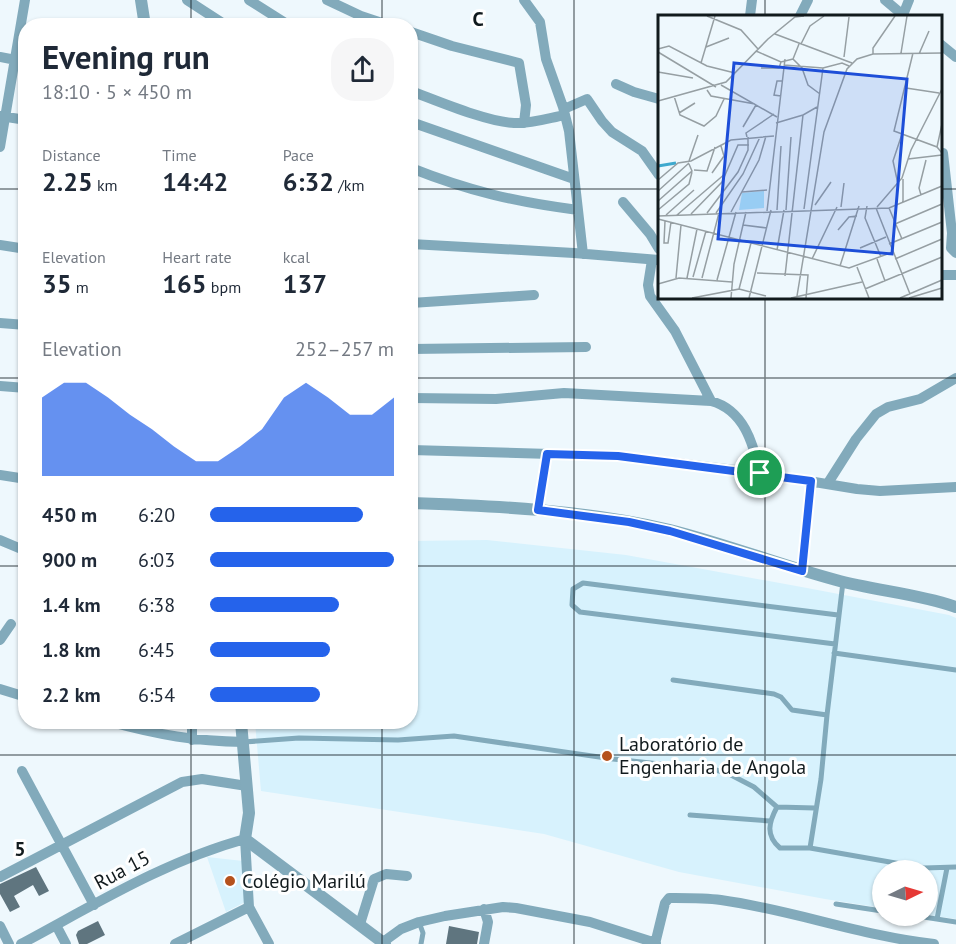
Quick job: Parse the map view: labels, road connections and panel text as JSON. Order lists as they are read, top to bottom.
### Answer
{
  "streets": {
    "street": ["Rua 15"]
  },
  "places": ["Laboratório de Engenharia de Angola", "Colégio Marilú"],
  "north": "right",
  "page": {
    "heading": ["Evening run", "18:10 · 5 × 450 m"],
    "stats": [
      ["Distance", "2.25 km"],
      ["Time", "14:42"],
      ["Pace", "6:32 /km"],
      ["Elevation", "35 m"],
      ["Heart rate", "165 bpm"],
      ["kcal", "137"]
    ],
    "chart": ["Elevation", "252–257 m"],
    "list": [
      {
        "name": "450 m",
        "note": "6:20"
      },
      {
        "name": "900 m",
        "note": "6:03"
      },
      {
        "name": "1.4 km",
        "note": "6:38"
      },
      {
        "name": "1.8 km",
        "note": "6:45"
      },
      {
        "name": "2.2 km",
        "note": "6:54"
      }
    ]
  },
  "grid": {
    "columns": ["C"],
    "rows": ["5"]
  }
}
